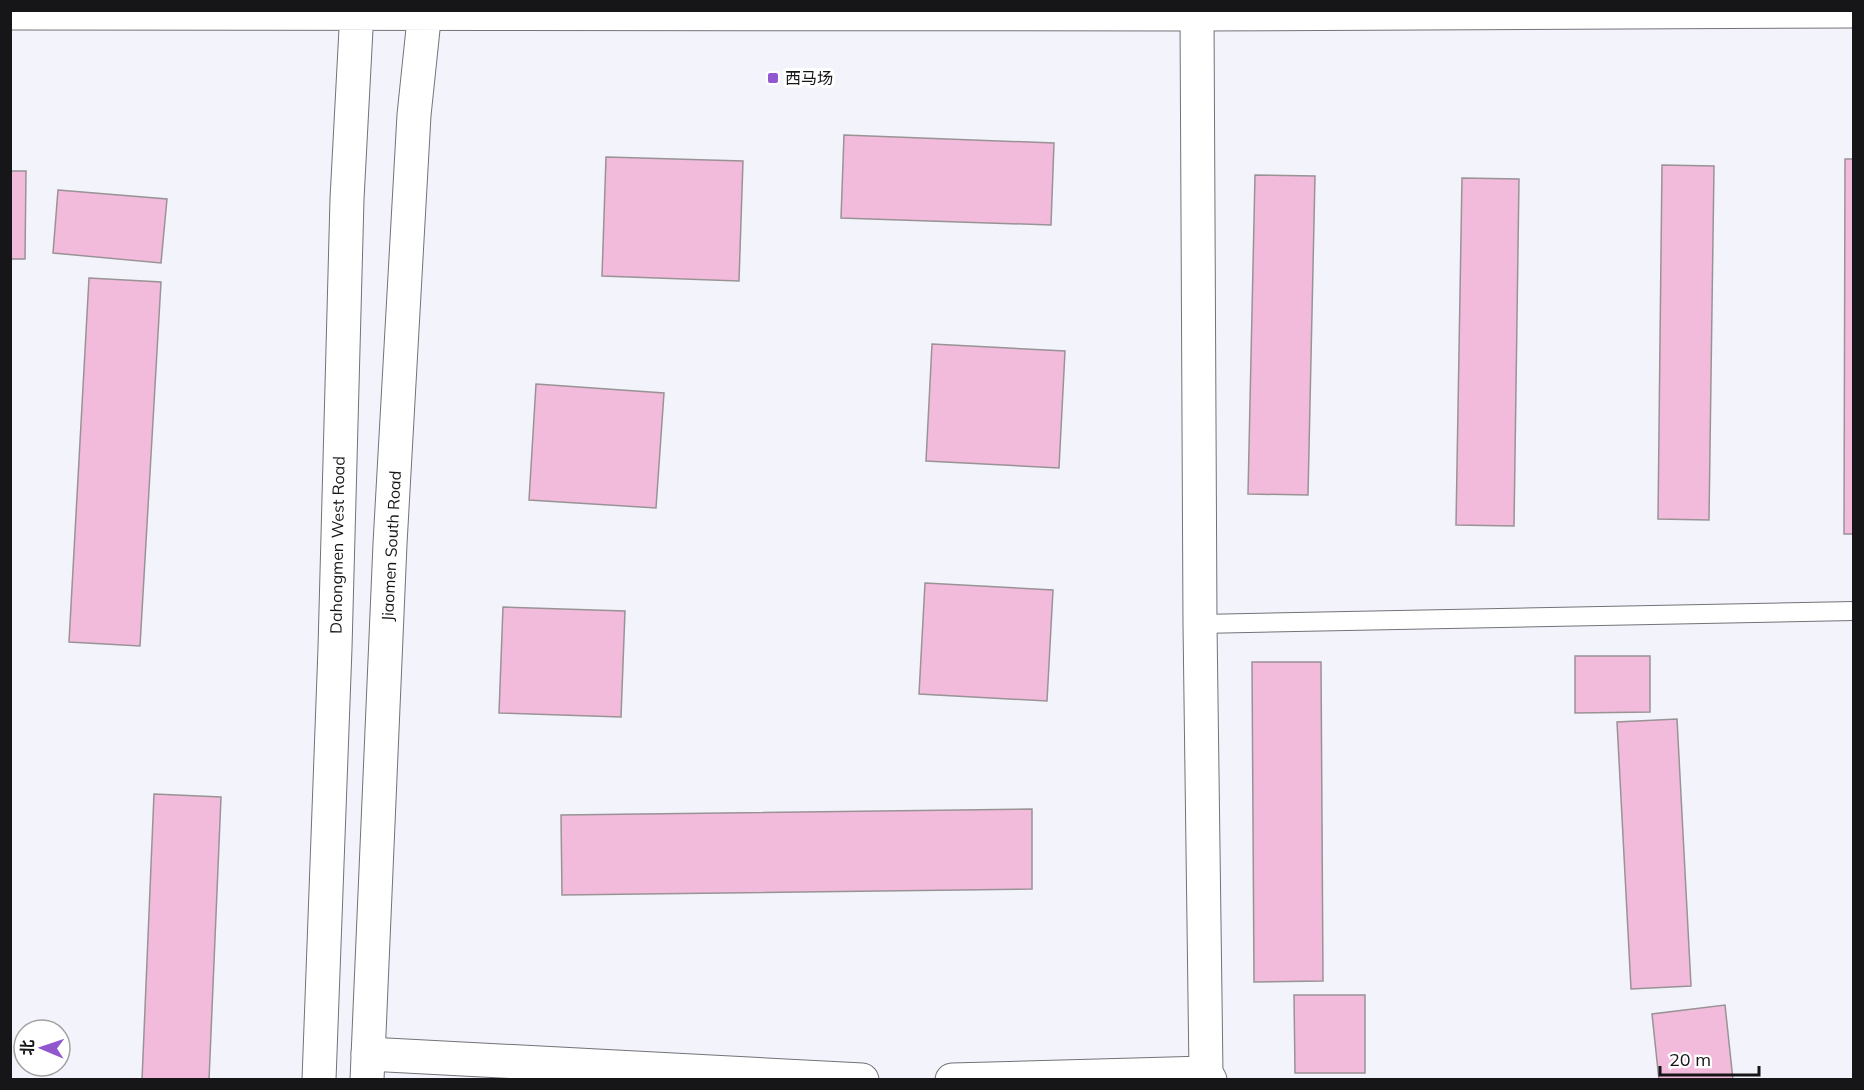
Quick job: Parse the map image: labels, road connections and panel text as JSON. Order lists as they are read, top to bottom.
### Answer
{
  "streets": {
    "street": ["Dahongmen West Road", "Jiaomen South Road"]
  },
  "places": {
    "transit": ["西马场"]
  },
  "scale_bar": "20 m",
  "north": "left"
}
